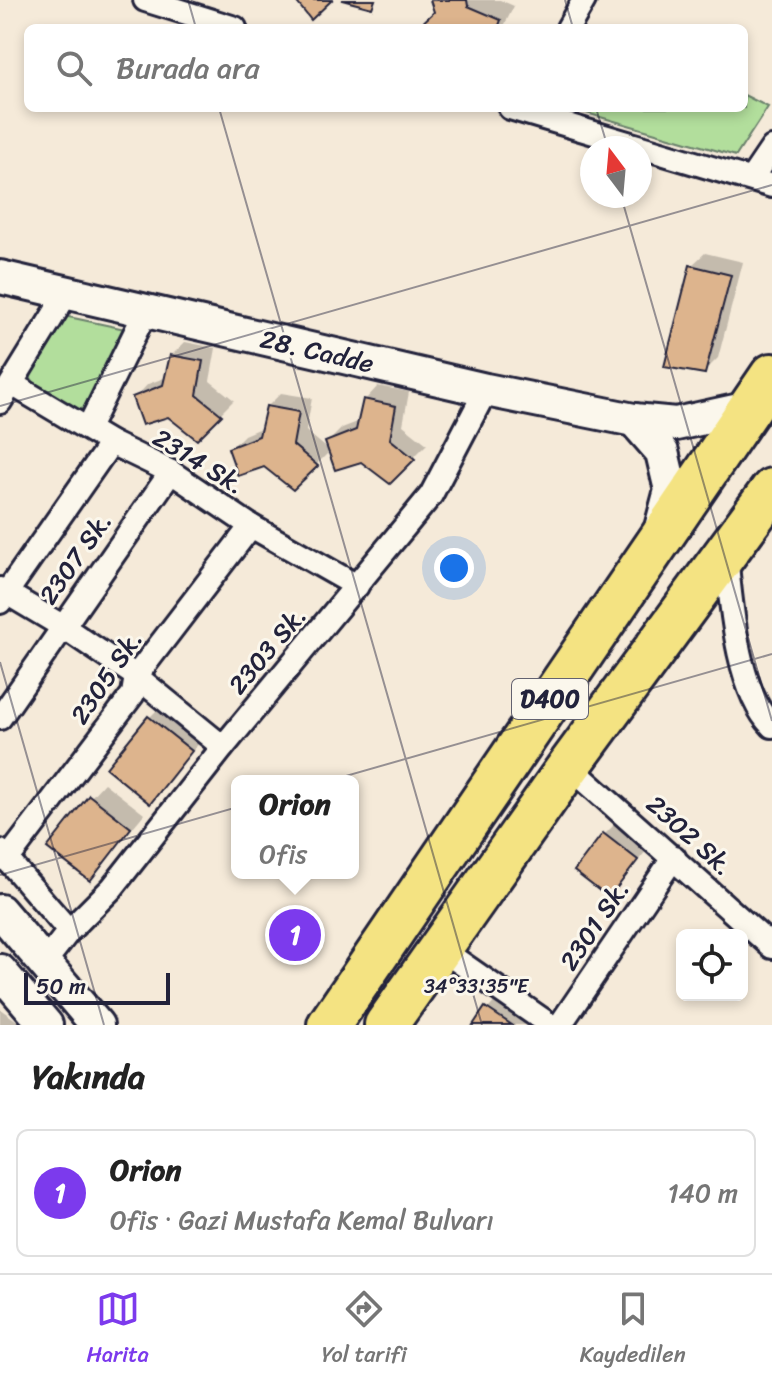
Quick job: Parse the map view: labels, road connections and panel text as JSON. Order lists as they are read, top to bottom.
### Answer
{
  "streets": {
    "highway": ["D400"],
    "street": [
      "28. Cadde",
      "2314 Sk.",
      "2307 Sk.",
      "2303 Sk.",
      "2305 Sk.",
      "2302 Sk.",
      "2301 Sk."
    ]
  },
  "crossings": [
    ["28. Cadde", "2303 Sk."],
    ["28. Cadde", "D400"],
    ["2314 Sk.", "2307 Sk."],
    ["2314 Sk.", "2303 Sk."],
    ["2314 Sk.", "2305 Sk."],
    ["D400", "2302 Sk."],
    ["2302 Sk.", "2301 Sk."]
  ],
  "scale_bar": "50 m",
  "north": "top",
  "page": {
    "search": "Burada ara",
    "popup": ["Orion", "Ofis"],
    "pins": "1",
    "scale": "50 m",
    "heading": "Yakında",
    "list": [
      {
        "mark": "1",
        "name": "Orion",
        "note": "Ofis · Gazi Mustafa Kemal Bulvarı",
        "value": "140 m"
      }
    ],
    "nav": ["Harita", "Yol tarifi", "Kaydedilen"]
  },
  "coordinates": ["34°33'35\"E"]
}
